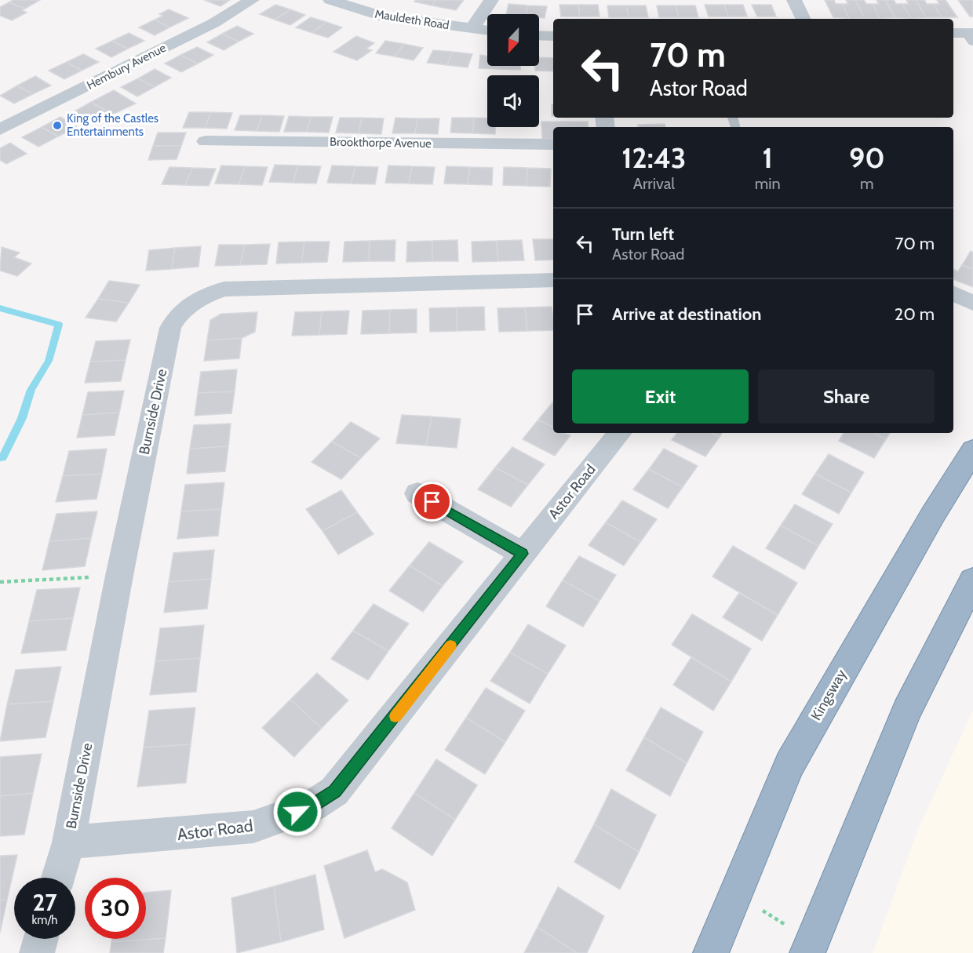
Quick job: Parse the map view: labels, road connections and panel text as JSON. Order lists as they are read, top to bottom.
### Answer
{
  "streets": {
    "highway": ["Kingsway"],
    "street": [
      "Mauldeth Road",
      "Hembury Avenue",
      "Brookthorpe Avenue",
      "Burnside Drive",
      "Astor Road"
    ]
  },
  "crossings": [
    ["Burnside Drive", "Astor Road"]
  ],
  "places": ["King of the Castles Entertainments"],
  "north": "bottom",
  "page": {
    "turn": ["70 m", "Astor Road"],
    "eta": [
      "12:43",
      "Arrival",
      "1",
      "min",
      "90",
      "m"
    ],
    "list": [
      {
        "name": "Turn left",
        "note": "Astor Road",
        "value": "70 m"
      },
      {
        "name": "Arrive at destination",
        "value": "20 m"
      }
    ],
    "buttons": ["Exit", "Share"],
    "speed": "27 km/h",
    "limit": "30"
  }
}
